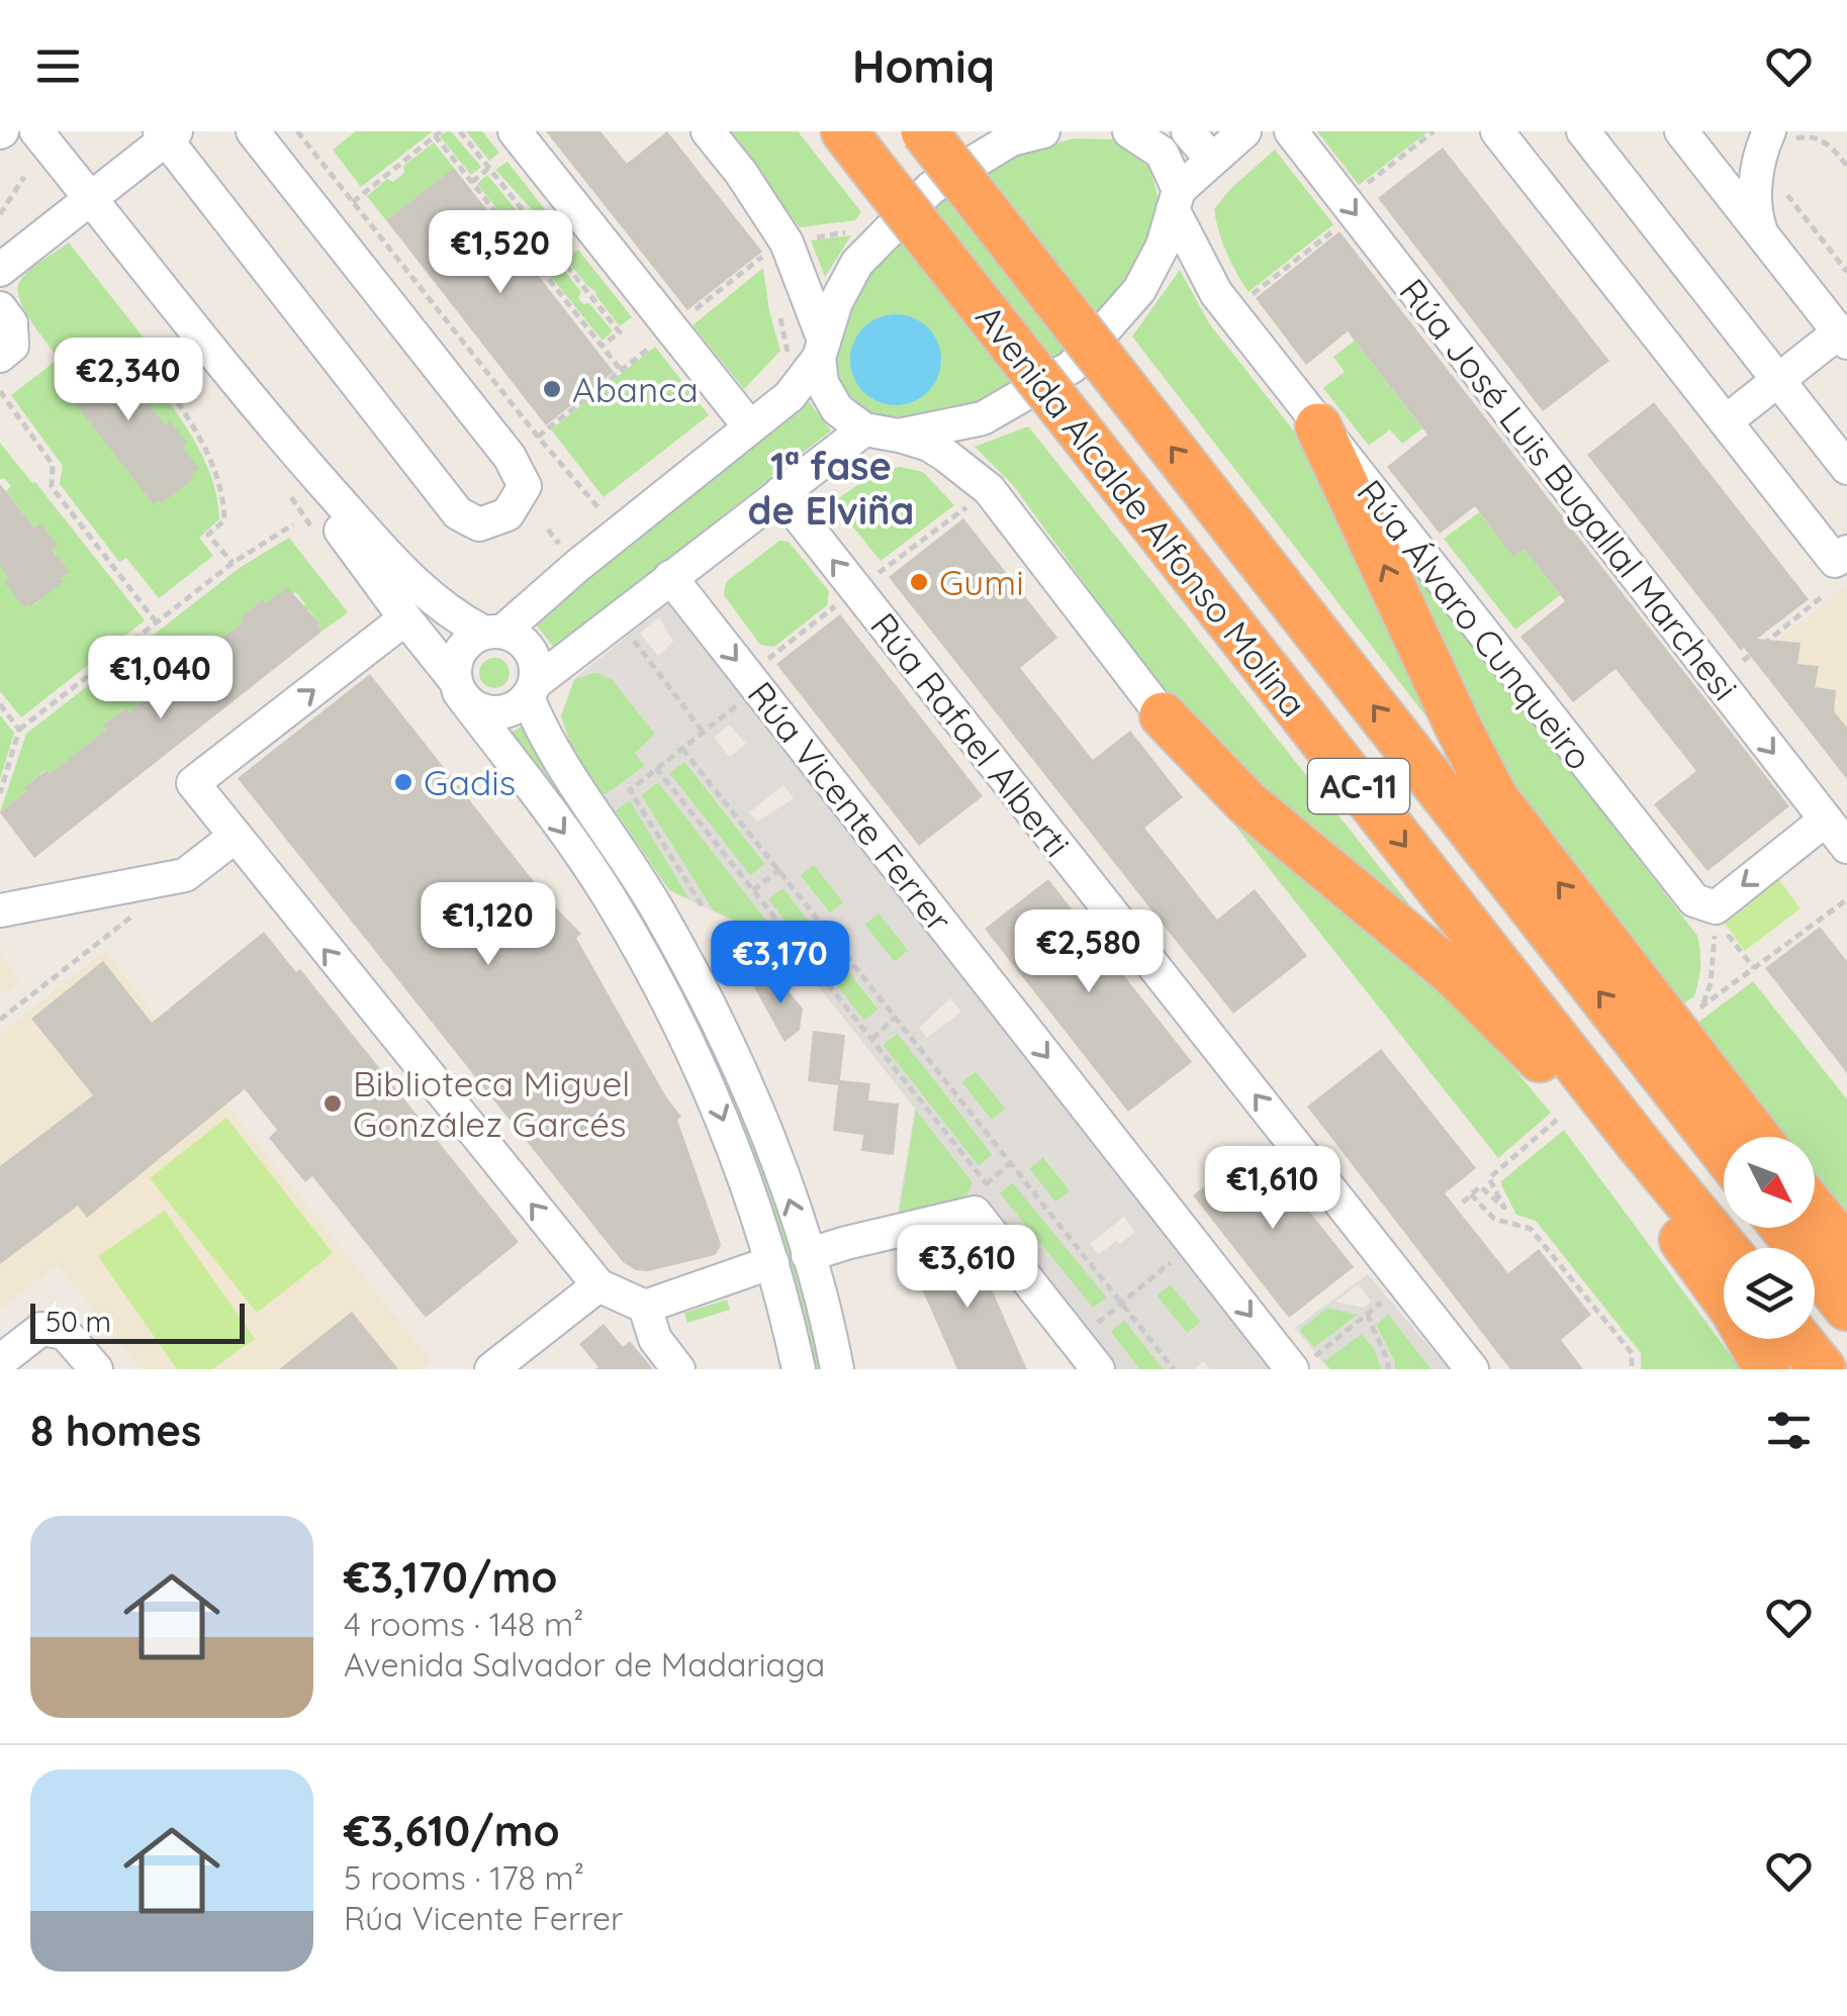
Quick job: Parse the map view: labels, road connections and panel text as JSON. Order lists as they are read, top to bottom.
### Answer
{
  "streets": {
    "highway": ["Avenida Alcalde Alfonso Molina", "AC-11"],
    "street": [
      "Rúa José Luis Bugallal Marchesi",
      "Rúa Álvaro Cunqueiro",
      "Rúa Rafael Alberti",
      "Rúa Vicente Ferrer"
    ]
  },
  "crossings": [
    ["Rúa José Luis Bugallal Marchesi", "Rúa Álvaro Cunqueiro"]
  ],
  "one_way": ["Rúa Álvaro Cunqueiro"],
  "districts": ["1ª fase de Elviña"],
  "places": [
    "Abanca",
    "Gumi",
    "Gadis",
    "Biblioteca Miguel González Garcés"
  ],
  "scale_bar": "50 m",
  "north": "bottom right",
  "page": {
    "header": "Homiq",
    "price": [
      "€1,520",
      "€2,340",
      "€1,040",
      "€1,120",
      "€2,580",
      "€3,170",
      "€1,610",
      "€3,610"
    ],
    "scale": "50 m",
    "heading": "8 homes",
    "list": [
      {
        "name": "€3,170/mo",
        "note": "4 rooms · 148 m² · Avenida Salvador de Madariaga"
      },
      {
        "name": "€3,610/mo",
        "note": "5 rooms · 178 m² · Rúa Vicente Ferrer"
      }
    ]
  }
}
